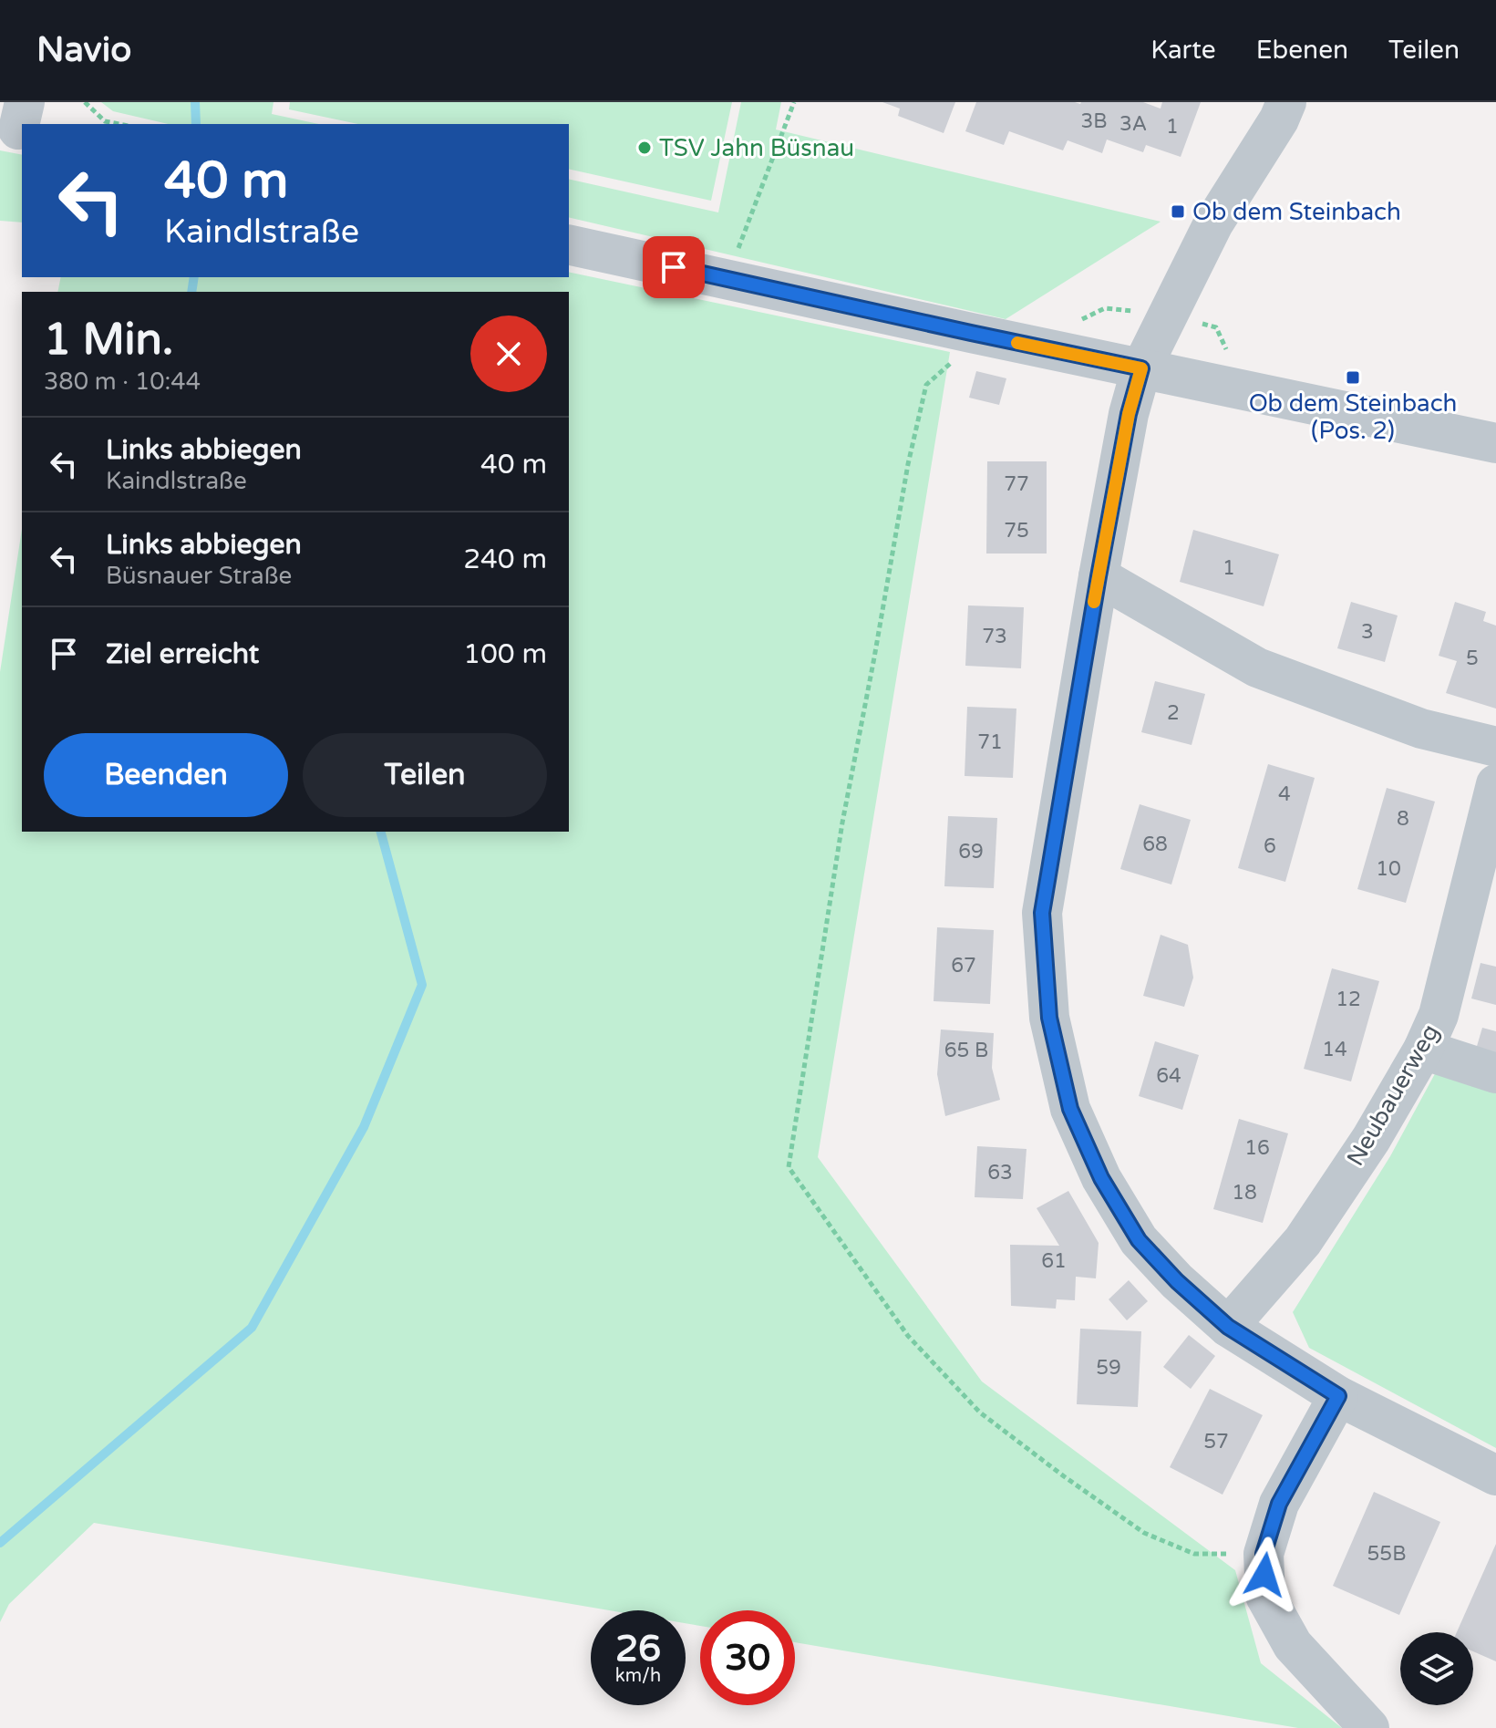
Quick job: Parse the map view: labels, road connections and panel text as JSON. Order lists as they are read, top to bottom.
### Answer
{
  "streets": {
    "street": ["Neubauerweg"]
  },
  "places": {
    "other": ["TSV Jahn Büsnau"],
    "transit": ["Ob dem Steinbach", "Ob dem Steinbach (Pos. 2)"]
  },
  "house_numbers": [
    "3B",
    "3A",
    "1",
    "77",
    "75",
    "1",
    "3",
    "73",
    "5",
    "2",
    "71",
    "4",
    "8",
    "68",
    "6",
    "69",
    "10",
    "67",
    "12",
    "14",
    "65 B",
    "64",
    "16",
    "63",
    "18",
    "61",
    "59",
    "57",
    "55B"
  ],
  "page": {
    "header": "Navio",
    "nav": ["Karte", "Ebenen", "Teilen"],
    "turn": ["40 m", "Kaindlstraße"],
    "heading": ["1 Min.", "380 m · 10:44"],
    "list": [
      {
        "name": "Links abbiegen",
        "note": "Kaindlstraße",
        "value": "40 m"
      },
      {
        "name": "Links abbiegen",
        "note": "Büsnauer Straße",
        "value": "240 m"
      },
      {
        "name": "Ziel erreicht",
        "value": "100 m"
      }
    ],
    "buttons": ["Beenden", "Teilen"],
    "speed": "26 km/h",
    "limit": "30"
  }
}
